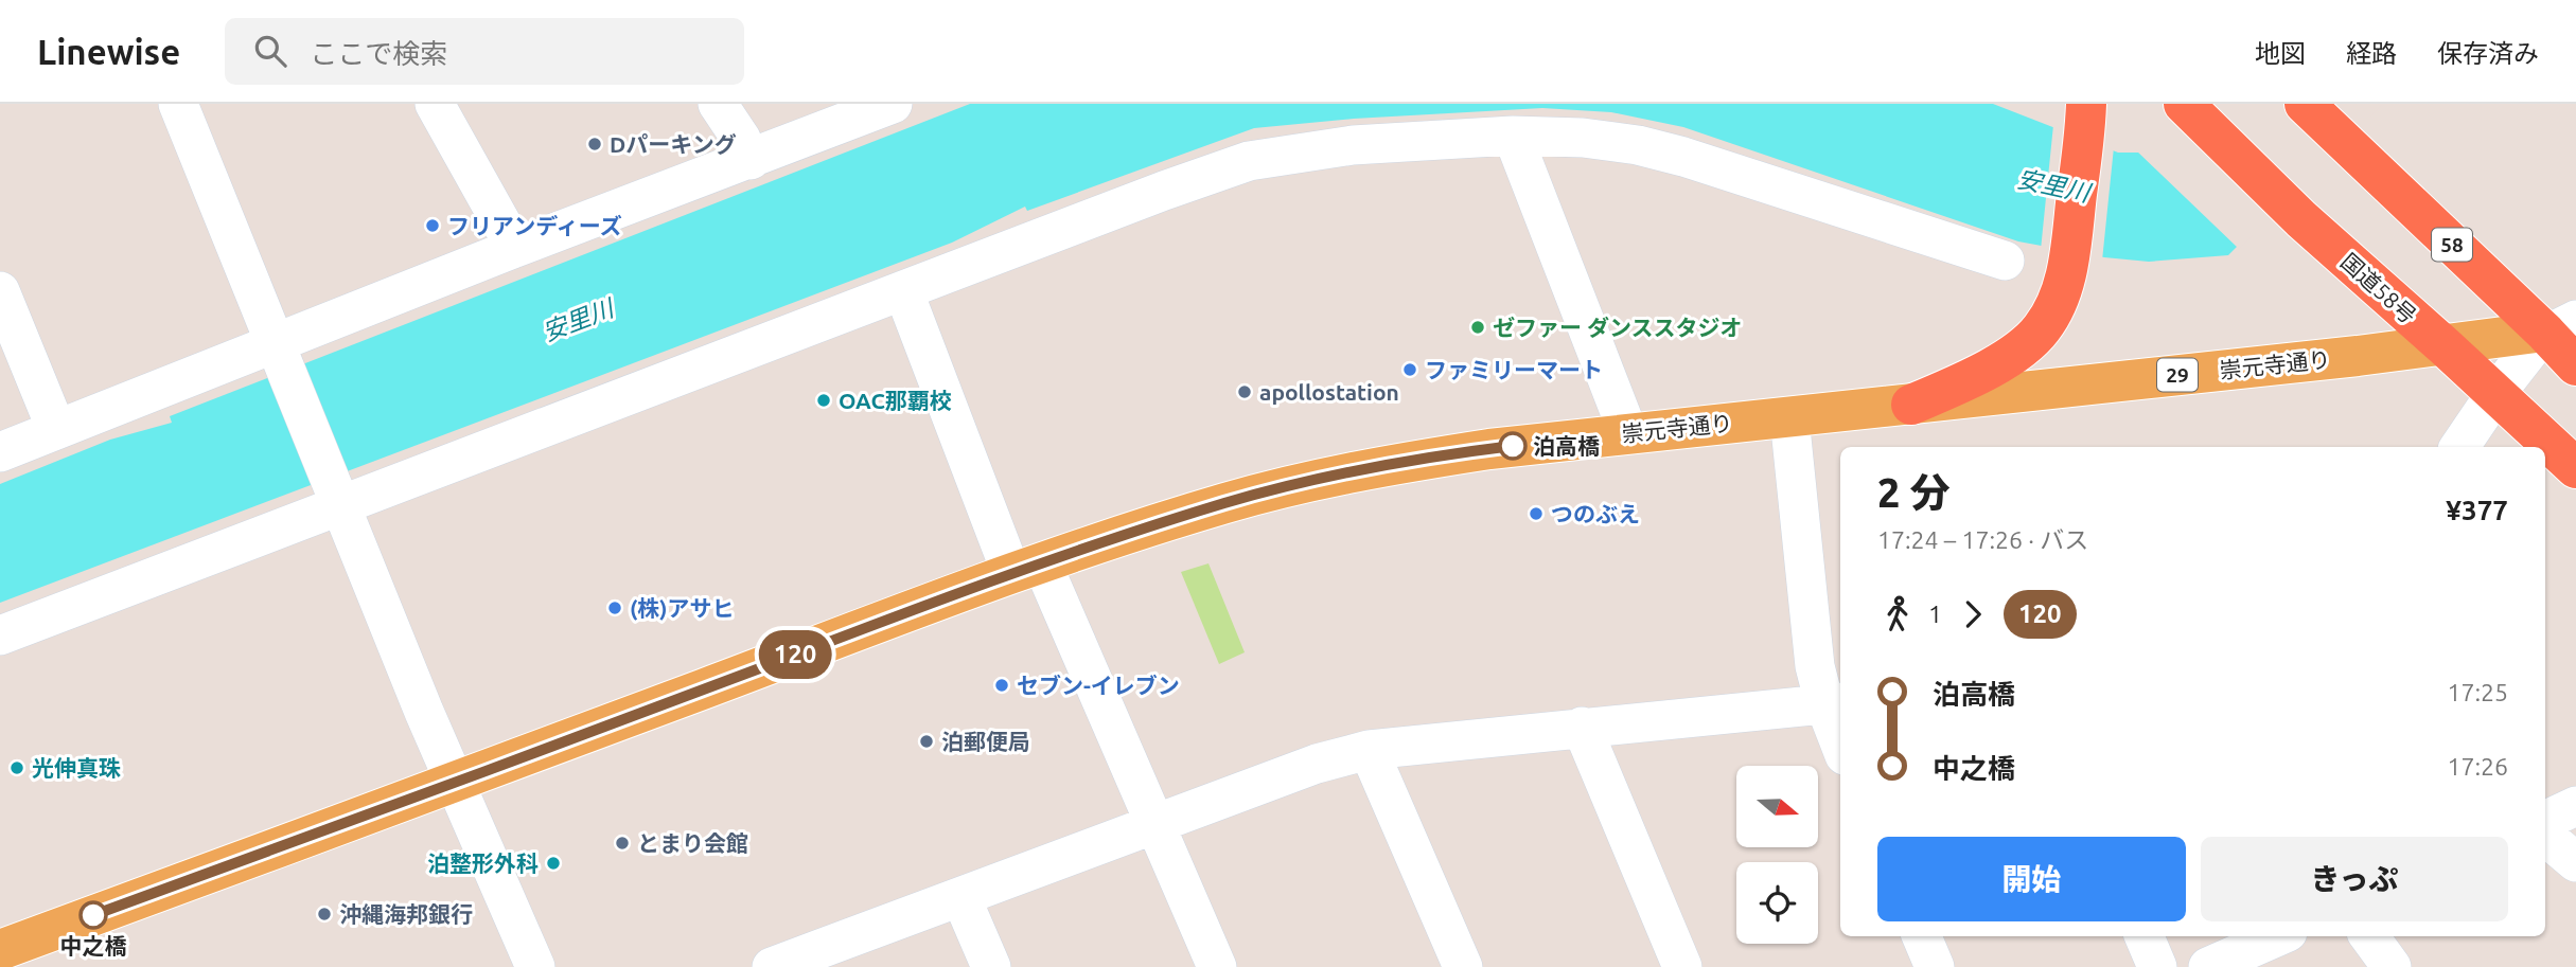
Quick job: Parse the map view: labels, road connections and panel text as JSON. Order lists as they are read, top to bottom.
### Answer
{
  "streets": {
    "highway": ["58", "国道58号"],
    "main road": ["崇元寺通り", "29"]
  },
  "crossings": [
    ["58", "崇元寺通り"],
    ["国道58号", "崇元寺通り"]
  ],
  "water": ["安里川"],
  "places": [
    "Dパーキング",
    "フリアンディーズ",
    "ゼファー ダンススタジオ",
    "ファミリーマート",
    "apollostation",
    "OAC那覇校",
    "泊高橋",
    "つのぶえ",
    "(株)アサヒ",
    "セブン-イレブン",
    "泊郵便局",
    "光伸真珠",
    "とまり会館",
    "泊整形外科",
    "沖縄海邦銀行",
    "中之橋"
  ],
  "lines": ["bus line 120"],
  "north": "right",
  "page": {
    "header": "Linewise",
    "search": "ここで検索",
    "nav": ["地図", "経路", "保存済み"],
    "on_map": "120",
    "heading": ["2 分", "17:24 – 17:26 · バス", "¥377"],
    "legs": ["1", "120"],
    "list": [
      {
        "name": "泊高橋",
        "value": "17:25"
      },
      {
        "name": "中之橋",
        "value": "17:26"
      }
    ],
    "buttons": ["開始", "きっぷ"]
  }
}
